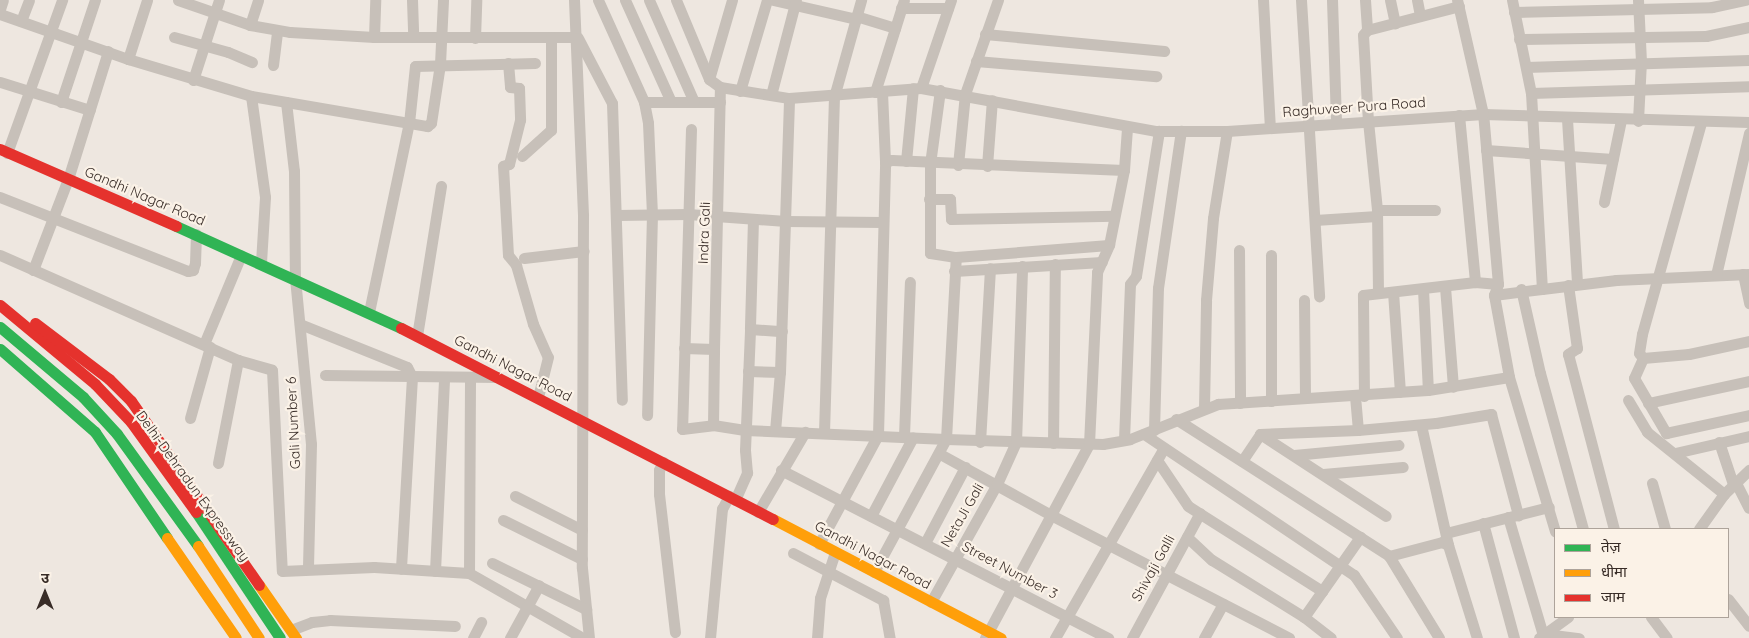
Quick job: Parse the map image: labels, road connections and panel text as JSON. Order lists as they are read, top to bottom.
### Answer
{
  "streets": {
    "main road": ["Gandhi Nagar Road", "Delhi-Dehradun Expressway"],
    "street": [
      "Raghuveer Pura Road",
      "Indra Gali",
      "Gali Number 6",
      "NetaJi Gali",
      "Shivaji Galli",
      "Street Number 3"
    ]
  },
  "crossings": [
    ["Gandhi Nagar Road", "Gali Number 6"],
    ["Gandhi Nagar Road", "NetaJi Gali"],
    ["NetaJi Gali", "Street Number 3"]
  ],
  "legend": ["तेज़", "धीमा", "जाम"],
  "north": "top"
}
